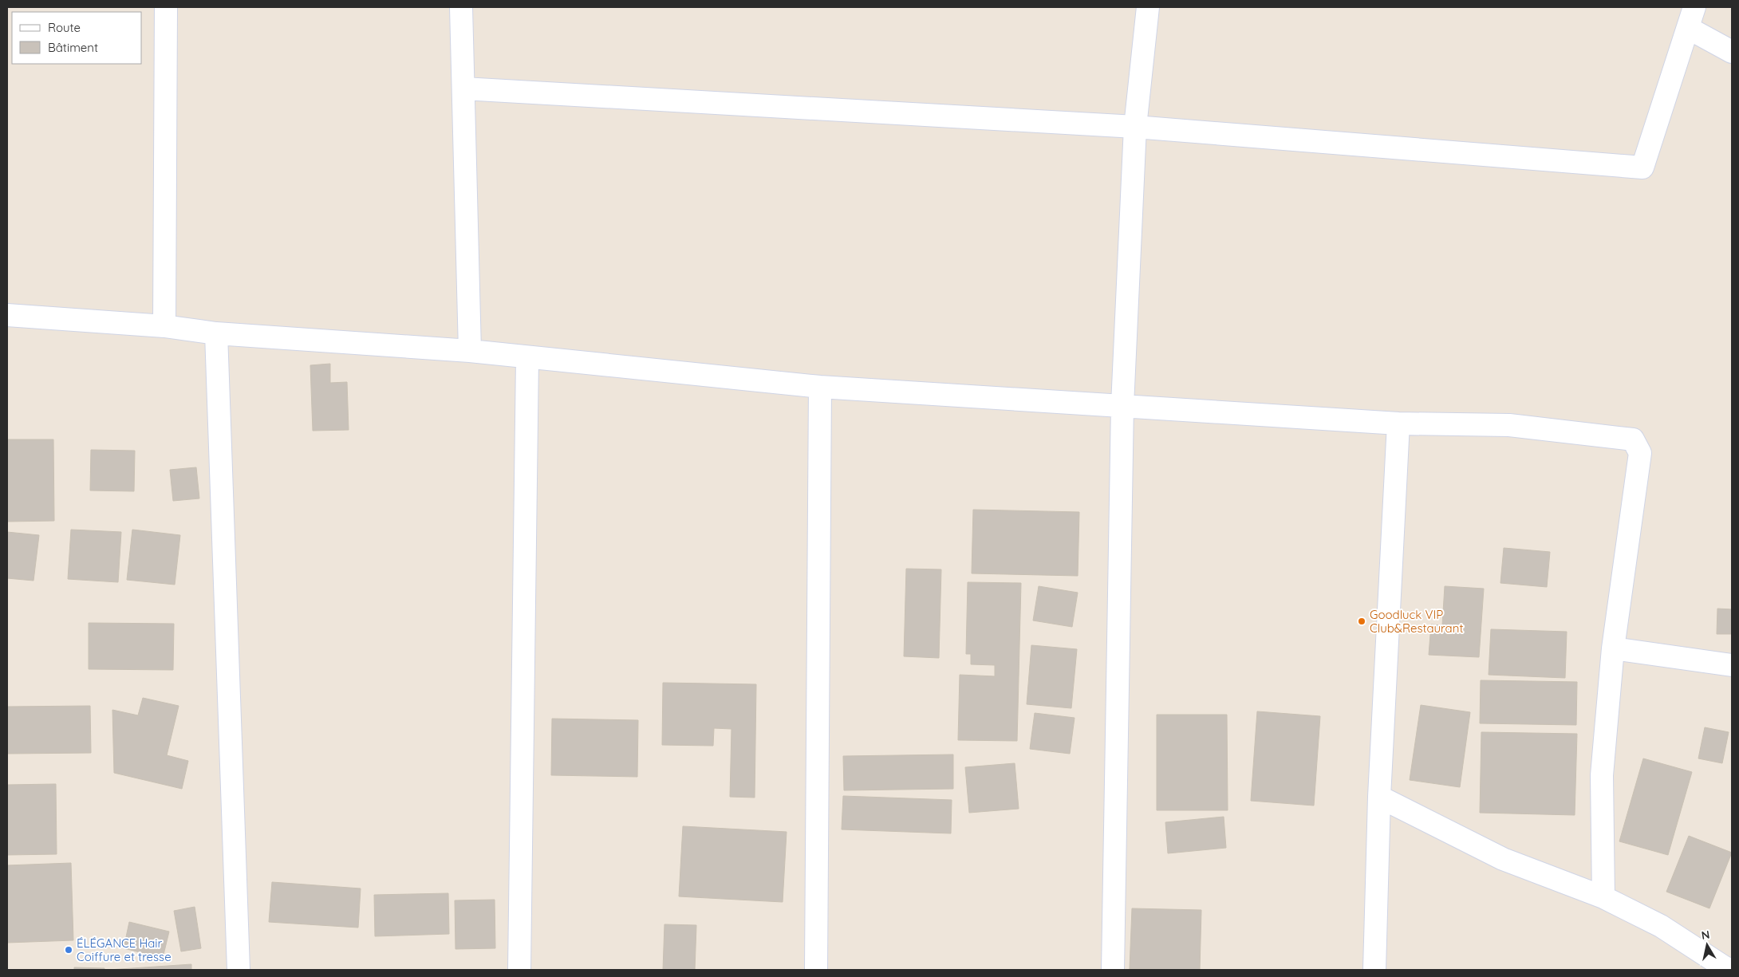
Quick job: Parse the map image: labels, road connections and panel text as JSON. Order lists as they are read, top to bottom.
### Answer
{
  "places": ["Goodluck VIP Club&Restaurant", "ÉLÉGANCE Hair Coiffure et tresse"],
  "legend": ["Route", "Bâtiment"],
  "north": "top"
}
